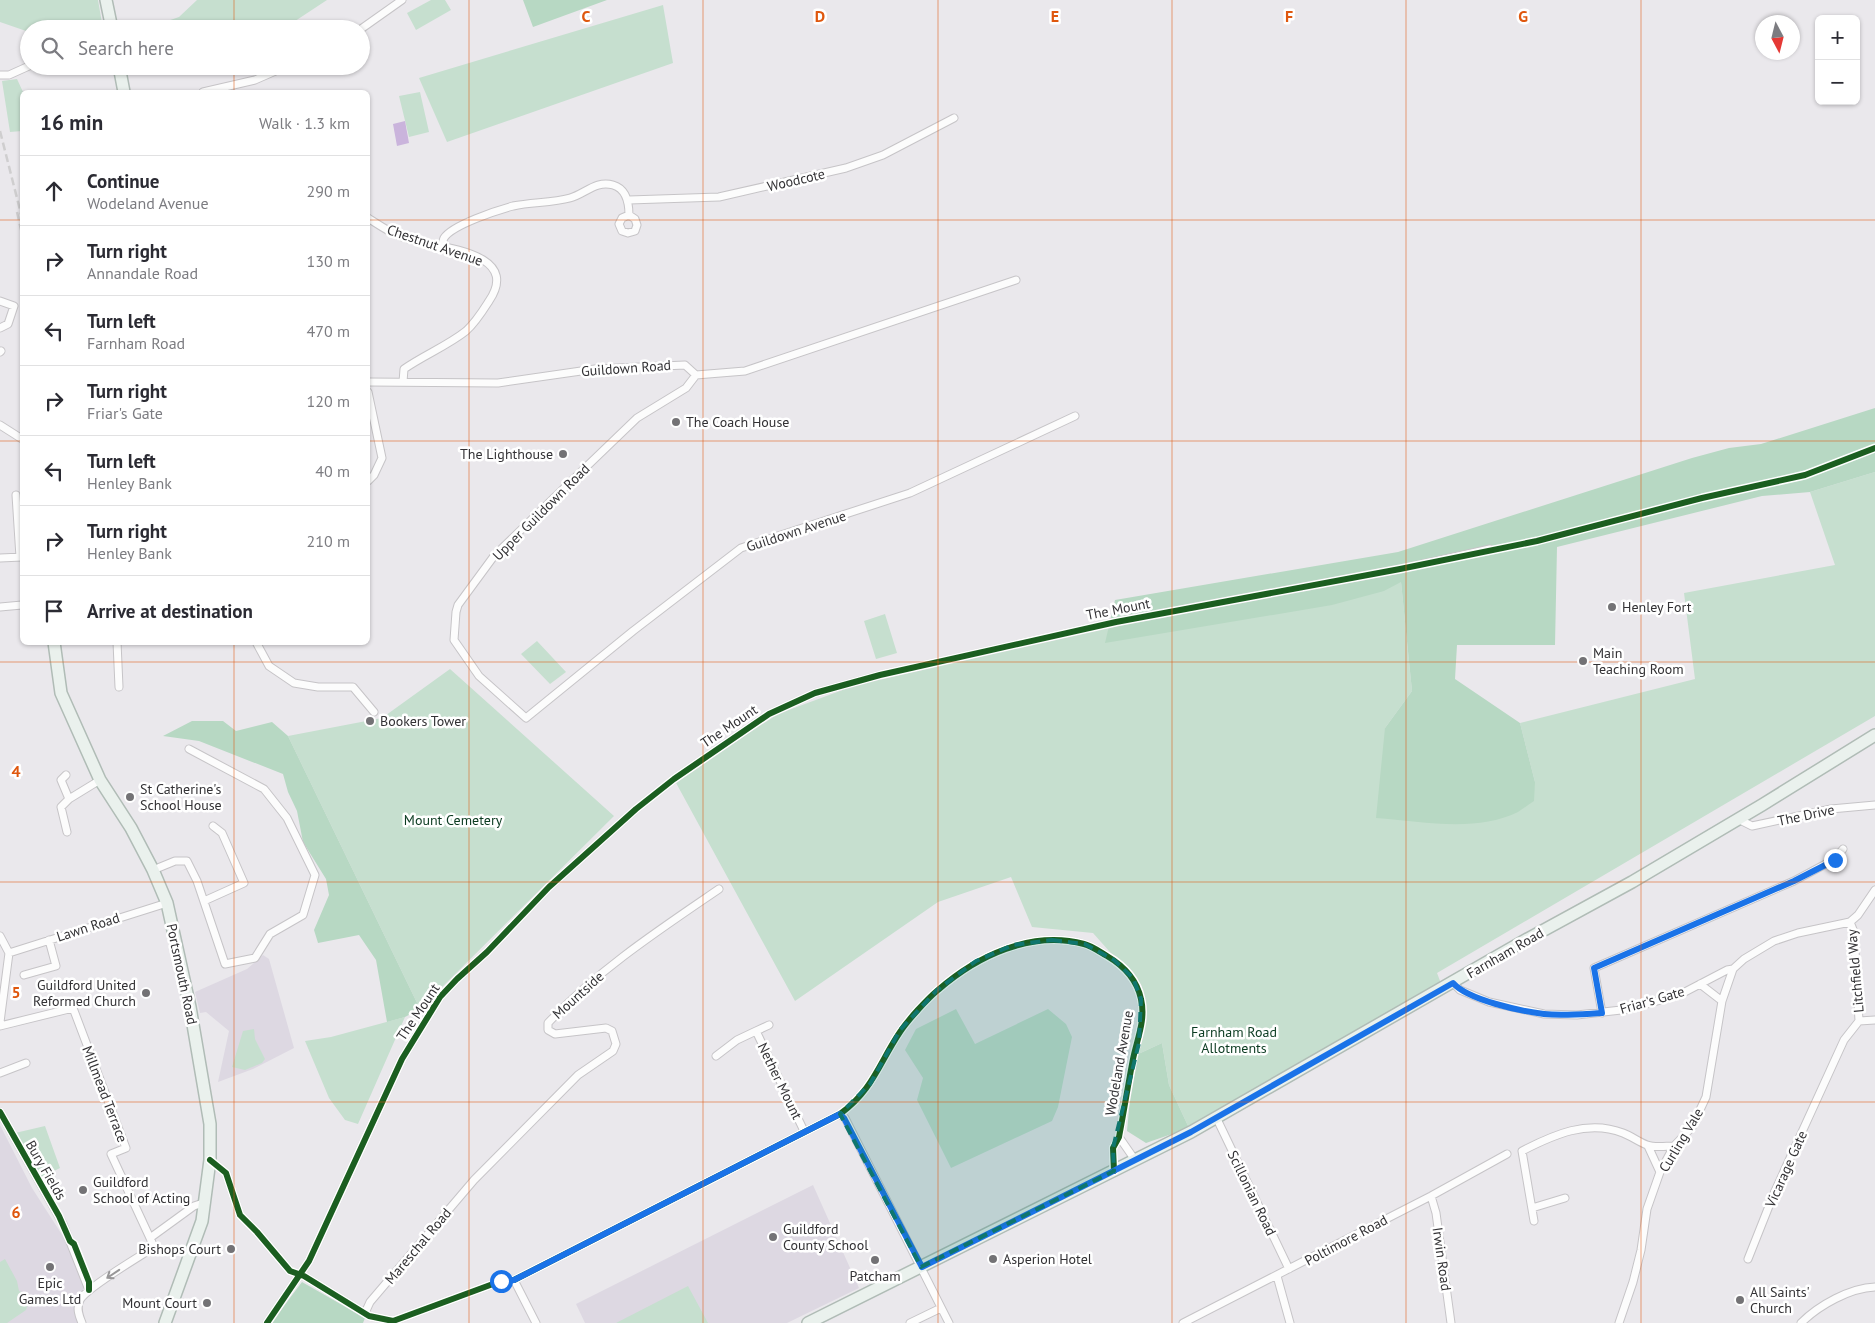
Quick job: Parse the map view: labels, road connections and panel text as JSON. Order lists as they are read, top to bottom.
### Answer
{
  "streets": {
    "main road": ["Farnham Road", "Portsmouth Road"],
    "street": [
      "Woodcote",
      "Chestnut Avenue",
      "Guildown Road",
      "Upper Guildown Road",
      "Guildown Avenue",
      "The Mount",
      "The Drive",
      "Lawn Road",
      "Litchfield Way",
      "Mountside",
      "Friar's Gate",
      "Wodeland Avenue",
      "Nether Mount",
      "Millmead Terrace",
      "Curling Vale",
      "Vicarage Gate",
      "Bury Fields",
      "Scillonian Road",
      "Poltimore Road",
      "Mareschal Road",
      "Irwin Road"
    ]
  },
  "crossings": [
    ["Chestnut Avenue", "Guildown Road"],
    ["Guildown Road", "Upper Guildown Road"],
    ["Upper Guildown Road", "Guildown Avenue"],
    ["The Mount", "Wodeland Avenue"],
    ["The Drive", "Farnham Road"],
    ["Lawn Road", "Portsmouth Road"],
    ["Farnham Road", "Friar's Gate"],
    ["Farnham Road", "Wodeland Avenue"],
    ["Farnham Road", "Scillonian Road"],
    ["Litchfield Way", "Friar's Gate"],
    ["Litchfield Way", "Curling Vale"],
    ["Litchfield Way", "Vicarage Gate"],
    ["Portsmouth Road", "Wodeland Avenue"],
    ["Mountside", "Mareschal Road"],
    ["Friar's Gate", "Curling Vale"],
    ["Wodeland Avenue", "Nether Mount"],
    ["Wodeland Avenue", "Mareschal Road"],
    ["Scillonian Road", "Poltimore Road"],
    ["Poltimore Road", "Irwin Road"]
  ],
  "parks": ["Mount Cemetery", "Farnham Road Allotments"],
  "places": [
    "The Coach House",
    "The Lighthouse",
    "Henley Fort",
    "Main Teaching Room",
    "Bookers Tower",
    "St Catherine's School House",
    "Guildford United Reformed Church",
    "Guildford School of Acting",
    "Guildford County School",
    "Bishops Court",
    "Asperion Hotel",
    "Patcham",
    "Epic Games Ltd",
    "All Saints' Church",
    "Mount Court"
  ],
  "north": "bottom",
  "page": {
    "map_buttons": ["+", "−"],
    "search": "Search here",
    "heading": ["16 min", "Walk · 1.3 km"],
    "list": [
      ["Continue", "Wodeland Avenue", "290 m"],
      ["Turn right", "Annandale Road", "130 m"],
      ["Turn left", "Farnham Road", "470 m"],
      ["Turn right", "Friar's Gate", "120 m"],
      ["Turn left", "Henley Bank", "40 m"],
      ["Turn right", "Henley Bank", "210 m"],
      "Arrive at destination"
    ]
  },
  "grid": {
    "columns": [
      "C",
      "D",
      "E",
      "F",
      "G"
    ],
    "rows": ["4", "5", "6"]
  }
}
